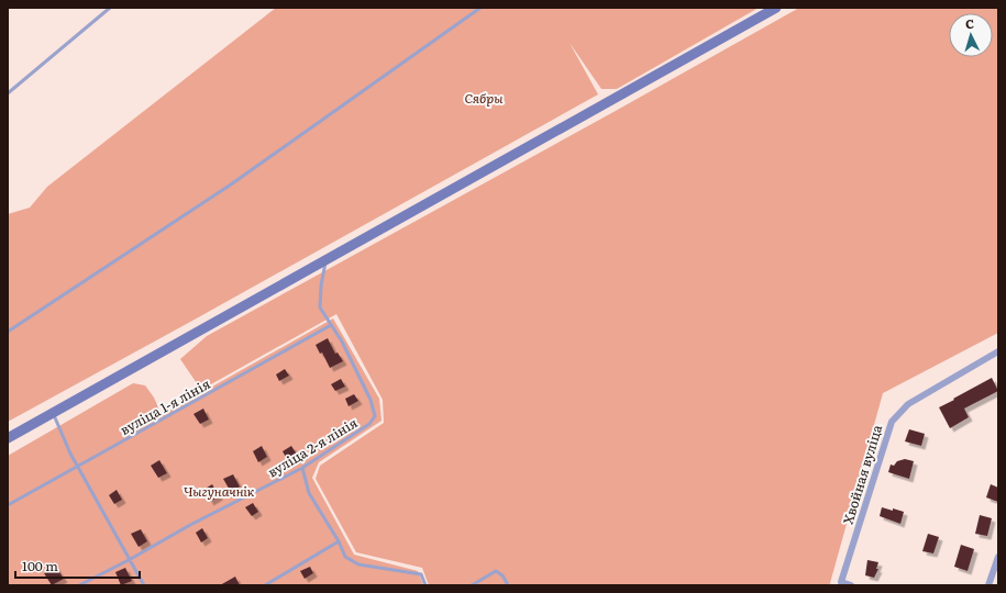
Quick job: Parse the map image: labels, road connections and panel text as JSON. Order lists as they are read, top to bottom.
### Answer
{
  "streets": {
    "street": ["Хвойная вуліца"],
    "lane": ["вуліца 1-я лінія", "вуліца 2-я лінія"]
  },
  "crossings": [
    ["вуліца 1-я лінія", "вуліца 2-я лінія"]
  ],
  "parks": ["Сябры", "Чыгуначнік"],
  "scale_bar": "100 m",
  "north": "top"
}
